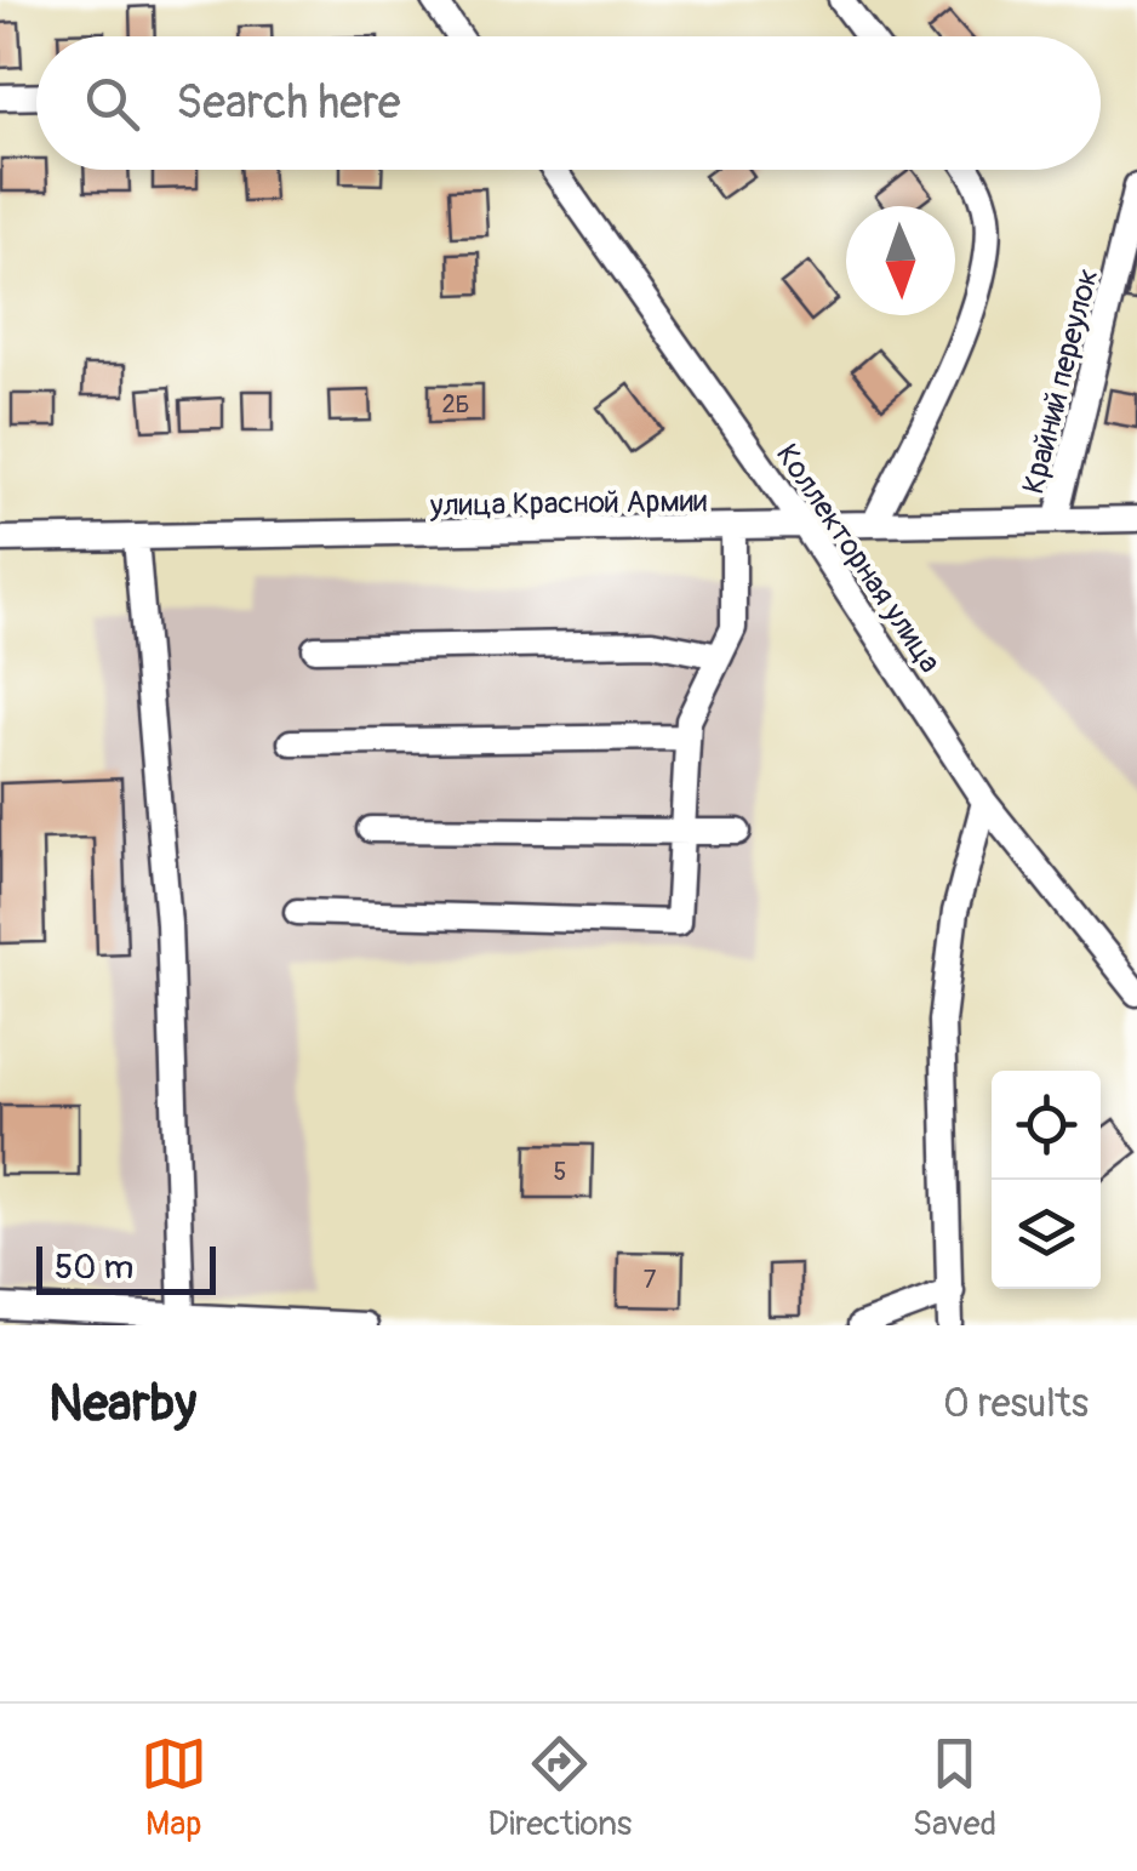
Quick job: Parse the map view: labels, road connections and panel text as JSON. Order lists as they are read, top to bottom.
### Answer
{
  "streets": {
    "street": ["Крайний переулок", "улица Красной Армии", "Коллекторная улица"]
  },
  "crossings": [
    ["Крайний переулок", "улица Красной Армии"],
    ["улица Красной Армии", "Коллекторная улица"]
  ],
  "house_numbers": ["2Б", "5", "7"],
  "scale_bar": "50 m",
  "north": "bottom",
  "page": {
    "search": "Search here",
    "scale": "50 m",
    "heading": ["Nearby", "0 results"],
    "nav": ["Map", "Directions", "Saved"]
  }
}
